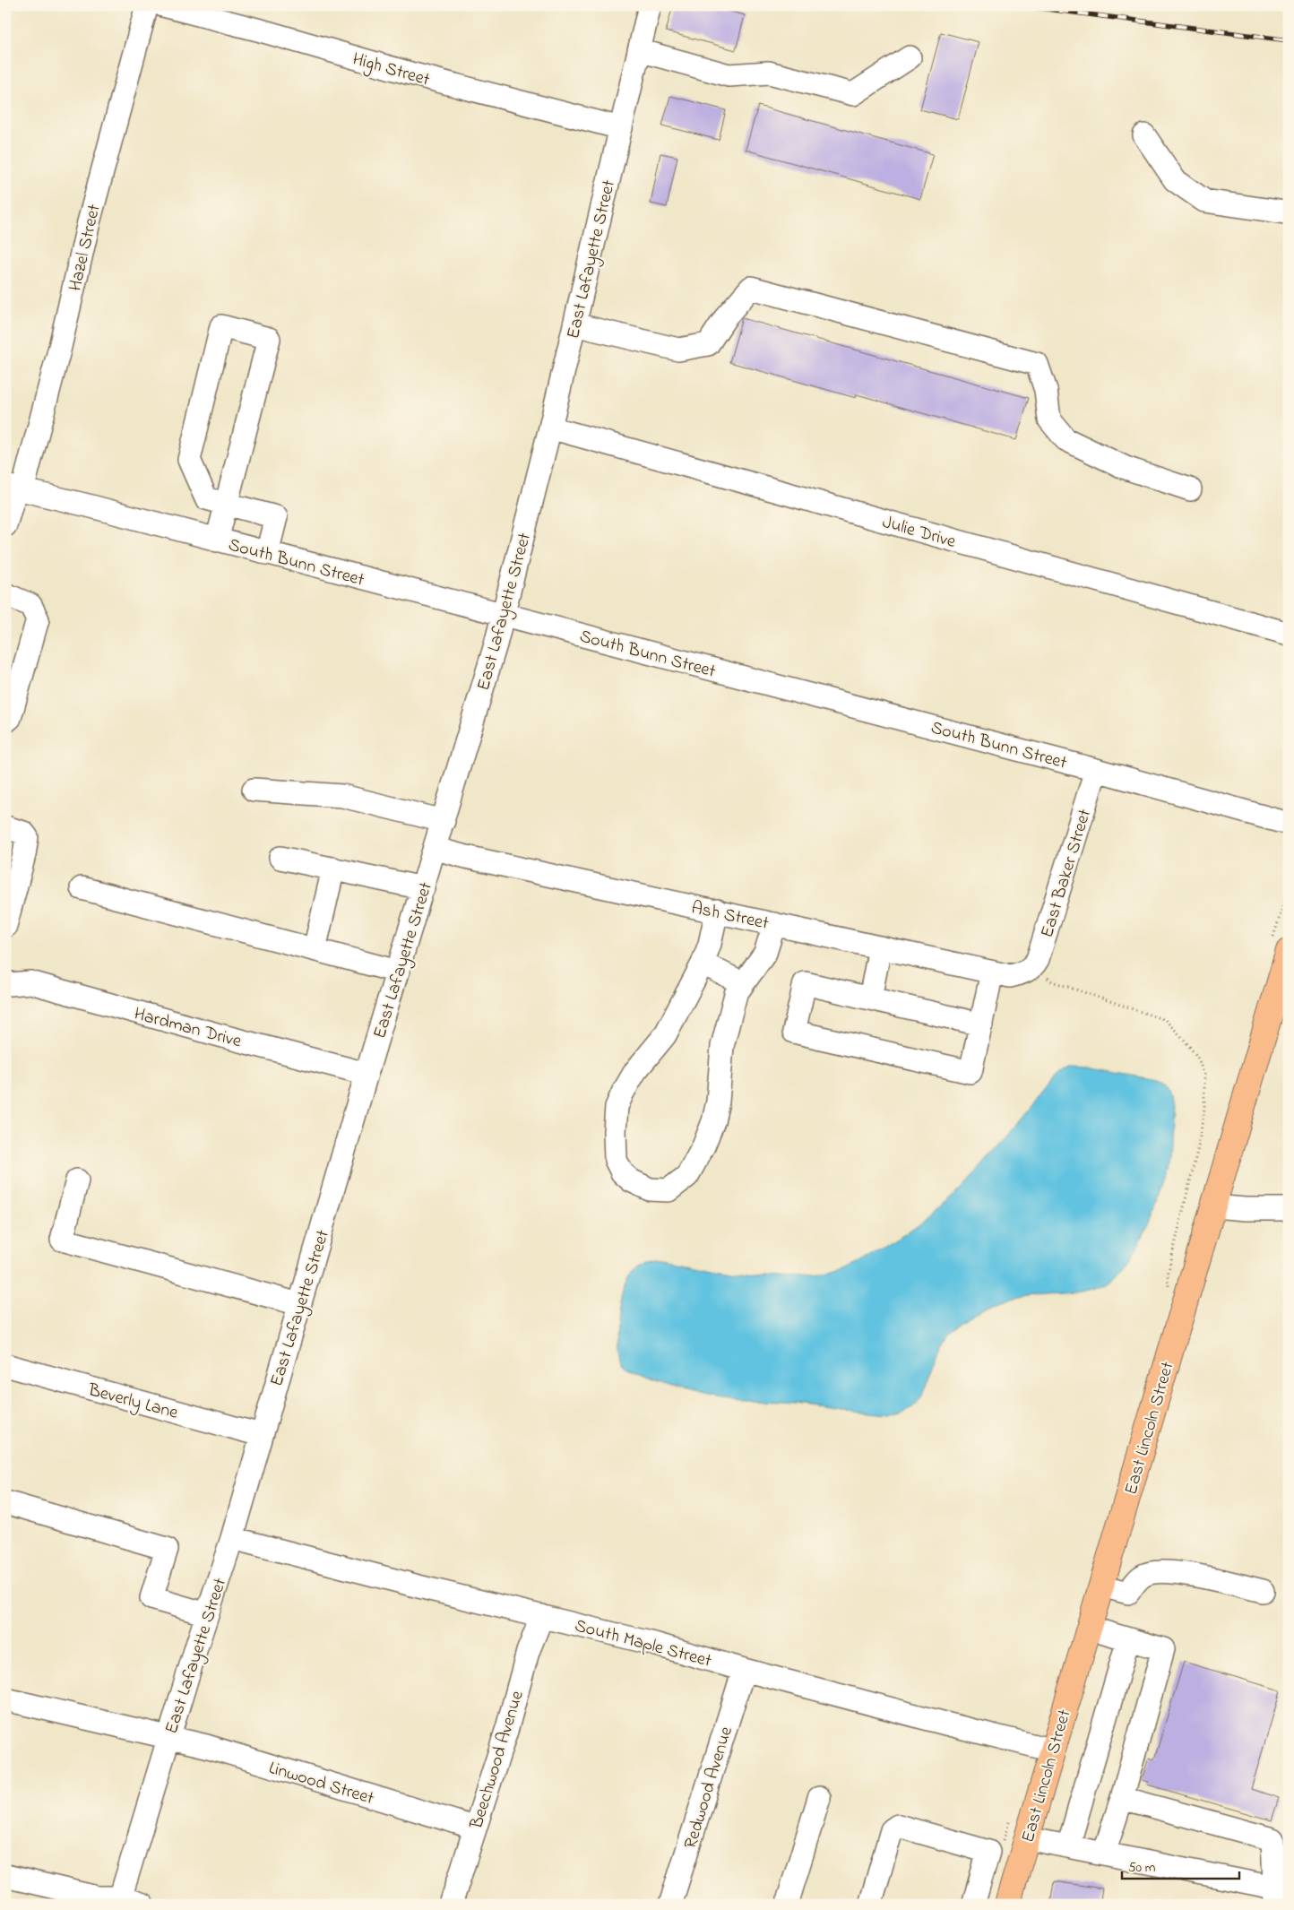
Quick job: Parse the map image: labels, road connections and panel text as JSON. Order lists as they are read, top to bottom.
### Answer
{
  "streets": {
    "main road": ["East Lincoln Street"],
    "street": [
      "High Street",
      "Hazel Street",
      "East Lafayette Street",
      "Julie Drive",
      "South Bunn Street",
      "East Baker Street",
      "Ash Street",
      "Hardman Drive",
      "Beverly Lane",
      "South Maple Street",
      "Beechwood Avenue",
      "Linwood Street",
      "Redwood Avenue"
    ]
  },
  "crossings": [
    ["High Street", "East Lafayette Street"],
    ["Hazel Street", "South Bunn Street"],
    ["East Lafayette Street", "Julie Drive"],
    ["East Lafayette Street", "South Bunn Street"],
    ["East Lafayette Street", "Ash Street"],
    ["East Lafayette Street", "Hardman Drive"],
    ["East Lafayette Street", "Beverly Lane"],
    ["East Lafayette Street", "South Maple Street"],
    ["East Lafayette Street", "Linwood Street"],
    ["South Bunn Street", "East Baker Street"],
    ["East Baker Street", "Ash Street"],
    ["East Lincoln Street", "South Maple Street"],
    ["South Maple Street", "Beechwood Avenue"],
    ["South Maple Street", "Redwood Avenue"],
    ["Beechwood Avenue", "Linwood Street"]
  ],
  "scale_bar": "50 m"
}
